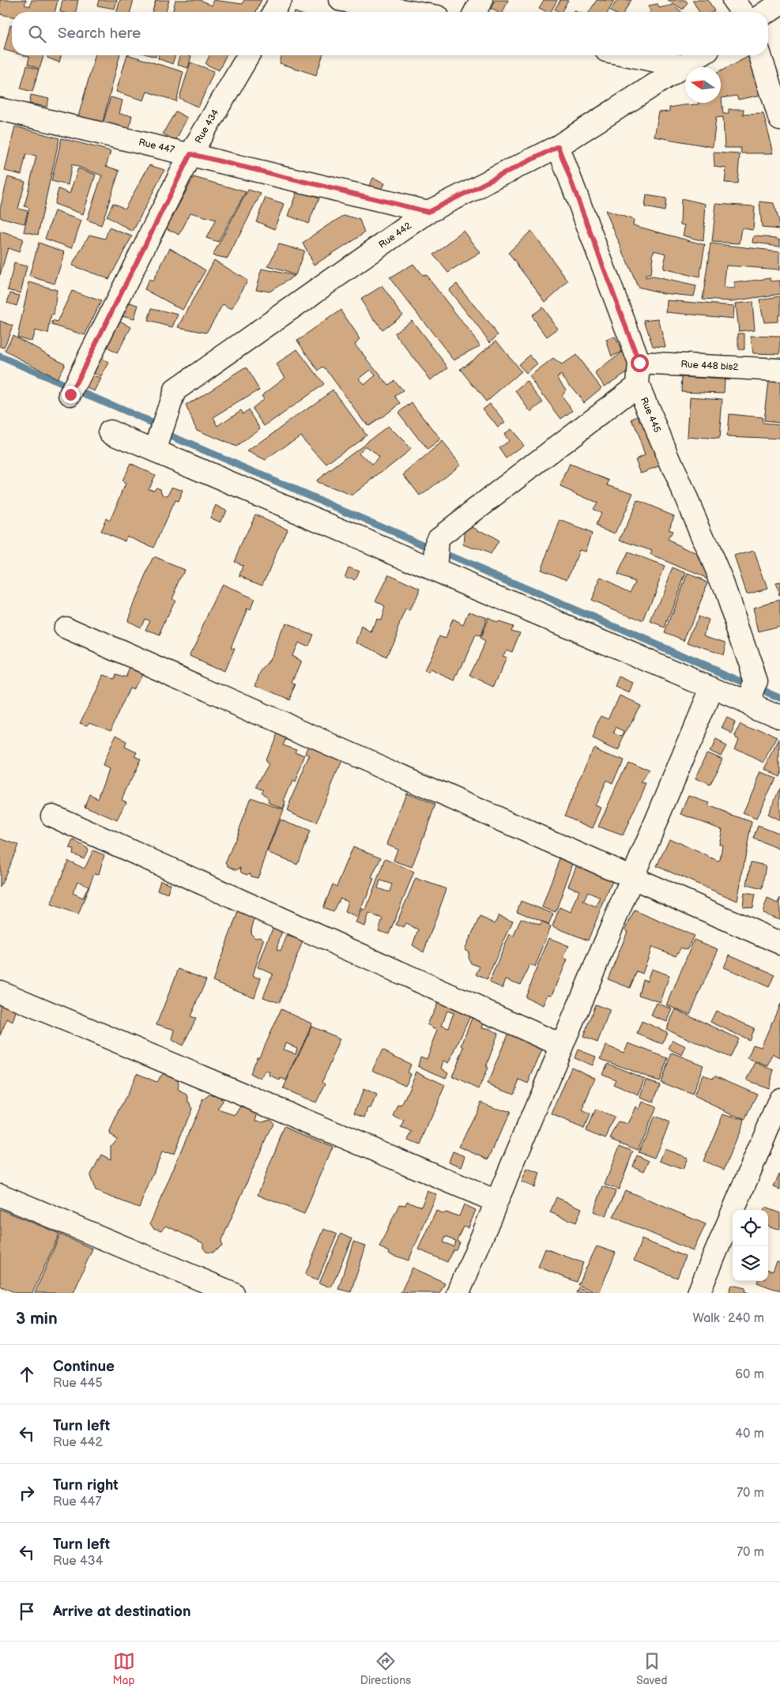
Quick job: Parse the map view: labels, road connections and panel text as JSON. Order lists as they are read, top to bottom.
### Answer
{
  "streets": {
    "street": [
      "Rue 434",
      "Rue 447",
      "Rue 442",
      "Rue 448 bis2",
      "Rue 445"
    ]
  },
  "crossings": [
    ["Rue 434", "Rue 447"],
    ["Rue 447", "Rue 442"],
    ["Rue 442", "Rue 445"],
    ["Rue 448 bis2", "Rue 445"]
  ],
  "north": "left",
  "page": {
    "search": "Search here",
    "heading": ["3 min", "Walk · 240 m"],
    "list": [
      ["Continue", "Rue 445", "60 m"],
      ["Turn left", "Rue 442", "40 m"],
      ["Turn right", "Rue 447", "70 m"],
      ["Turn left", "Rue 434", "70 m"],
      "Arrive at destination"
    ],
    "nav": ["Map", "Directions", "Saved"]
  }
}
